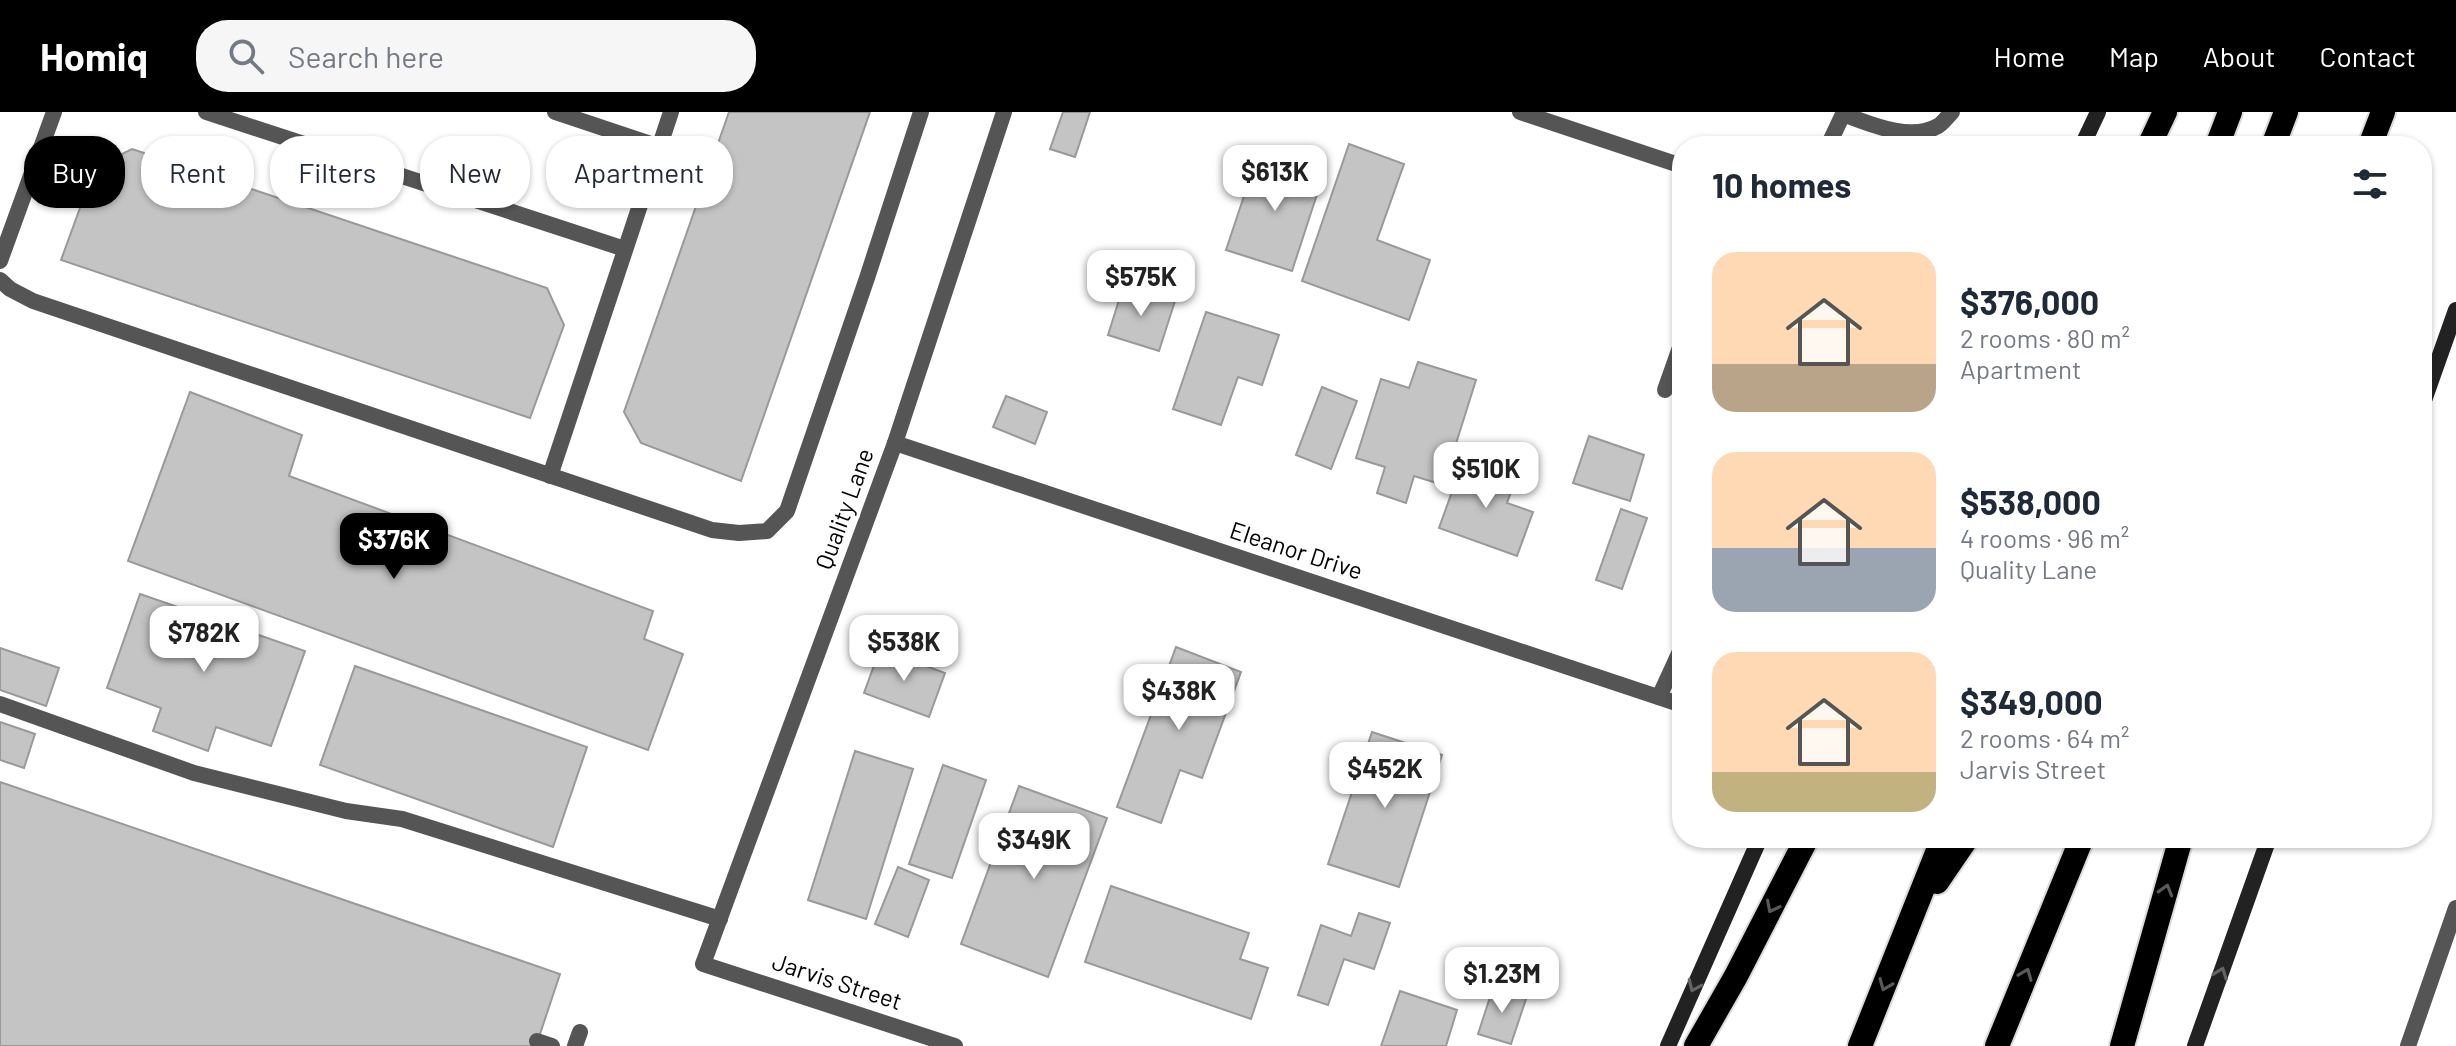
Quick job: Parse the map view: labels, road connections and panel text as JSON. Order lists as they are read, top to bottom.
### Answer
{
  "streets": {
    "street": ["Quality Lane", "Eleanor Drive", "Jarvis Street"]
  },
  "crossings": [
    ["Quality Lane", "Eleanor Drive"],
    ["Quality Lane", "Jarvis Street"]
  ],
  "page": {
    "header": "Homiq",
    "search": "Search here",
    "nav": [
      "Home",
      "Map",
      "About",
      "Contact"
    ],
    "chip": [
      "Buy",
      "Rent",
      "Filters",
      "New",
      "Apartment"
    ],
    "heading": "10 homes",
    "price": [
      "$613K",
      "$575K",
      "$510K",
      "$376K",
      "$782K",
      "$538K",
      "$438K",
      "$452K",
      "$349K",
      "$1.23M"
    ],
    "list": [
      {
        "name": "$376,000",
        "note": "2 rooms · 80 m² · Apartment"
      },
      {
        "name": "$538,000",
        "note": "4 rooms · 96 m² · Quality Lane"
      },
      {
        "name": "$349,000",
        "note": "2 rooms · 64 m² · Jarvis Street"
      }
    ]
  }
}
